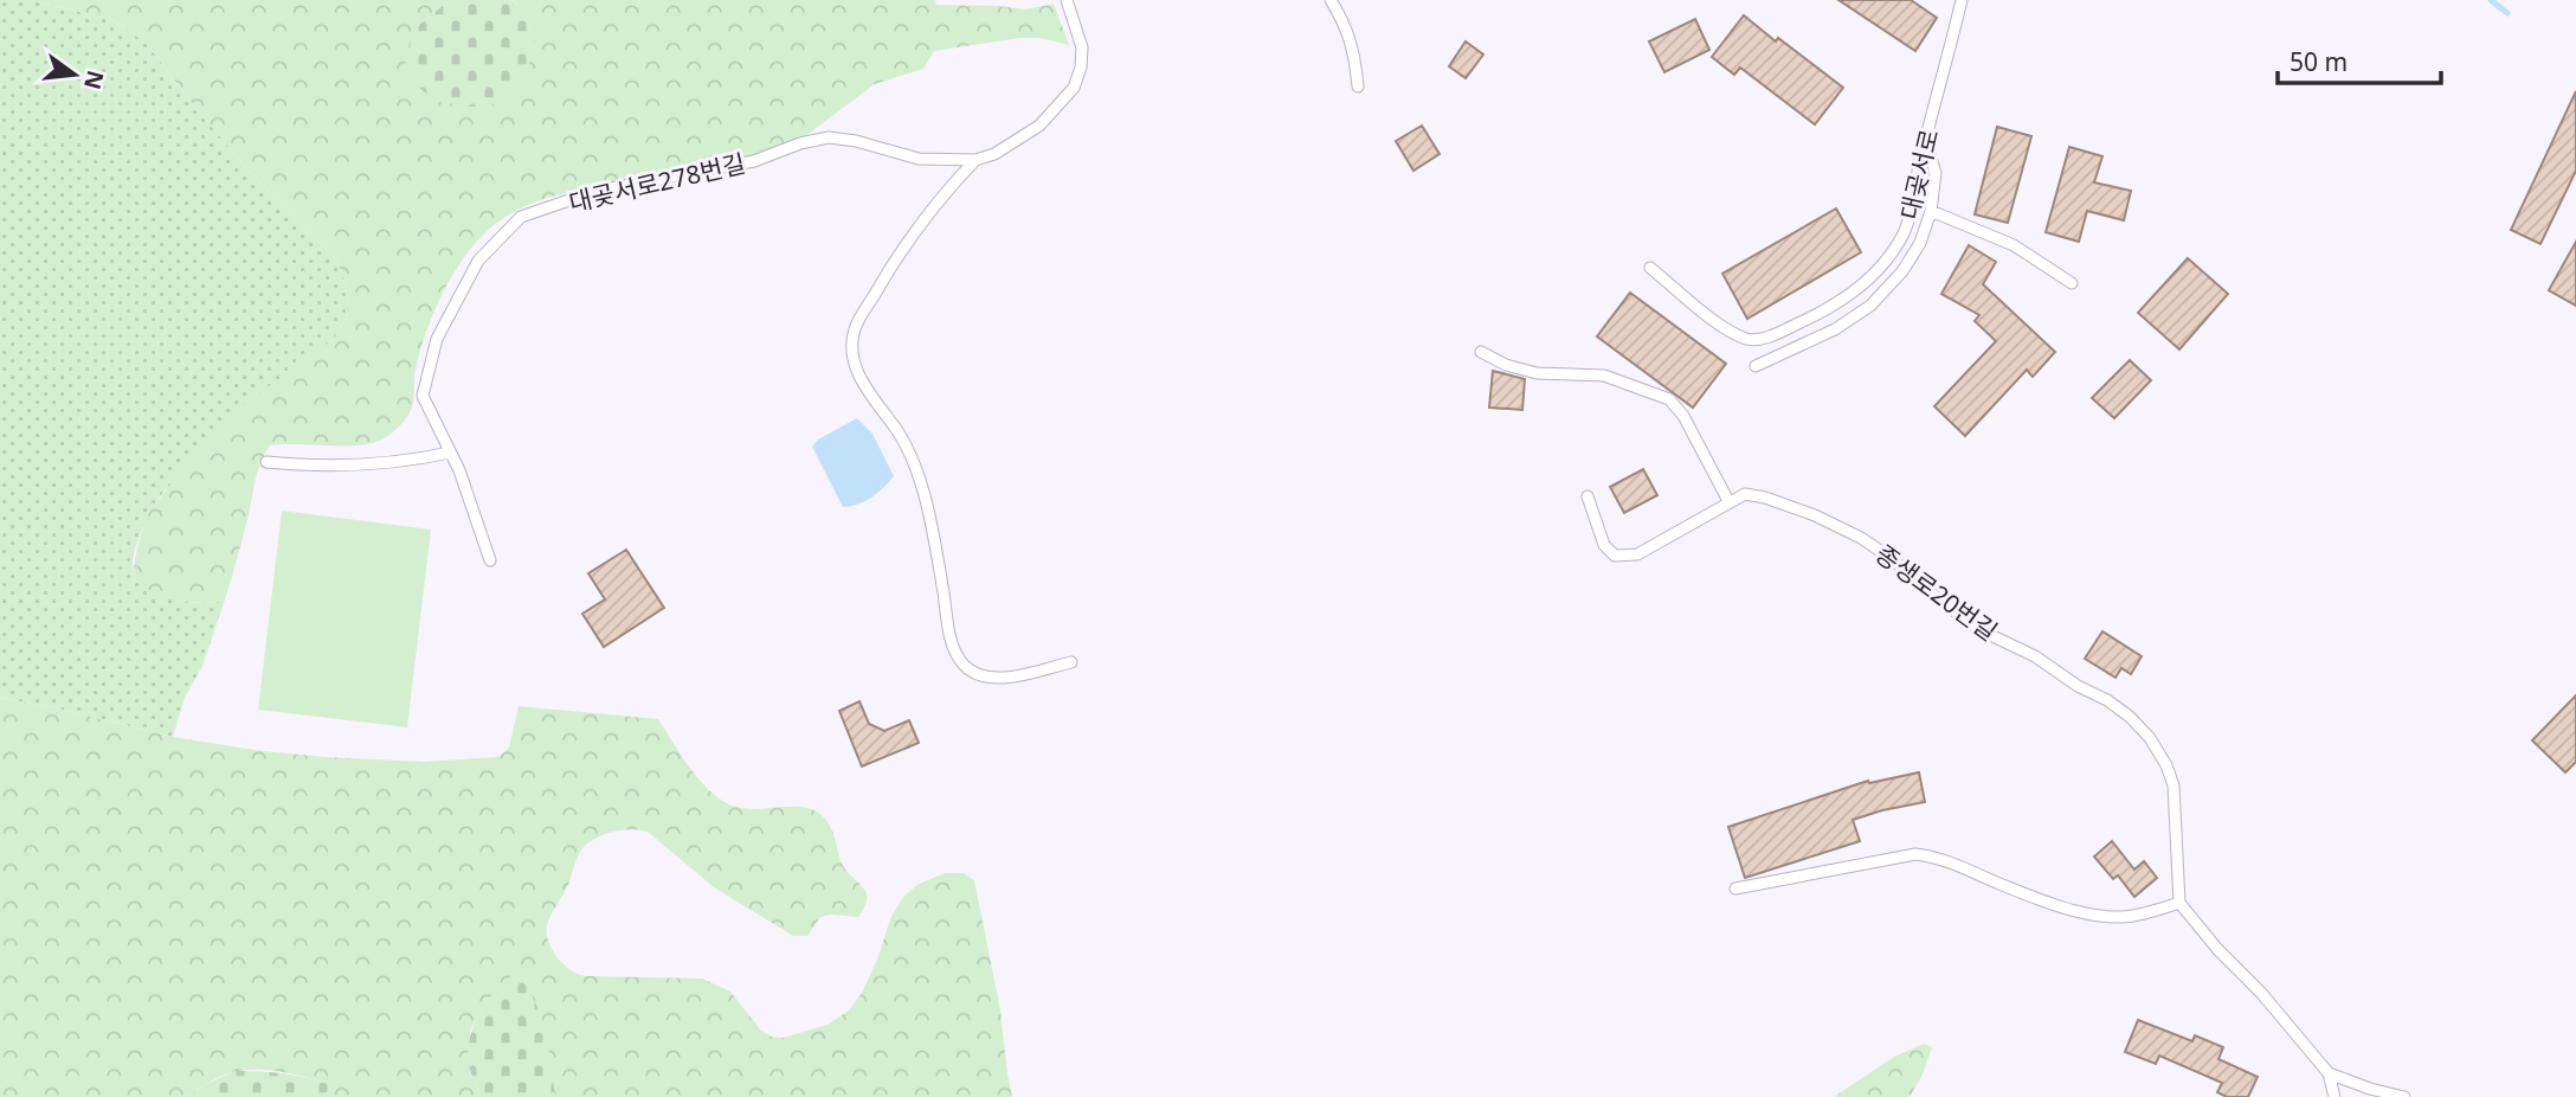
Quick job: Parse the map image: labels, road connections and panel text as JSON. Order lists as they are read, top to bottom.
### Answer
{
  "streets": {
    "lane": ["대곶서로", "대곶서로278번길", "종생로20번길"]
  },
  "scale_bar": "50 m",
  "north": "right"
}
